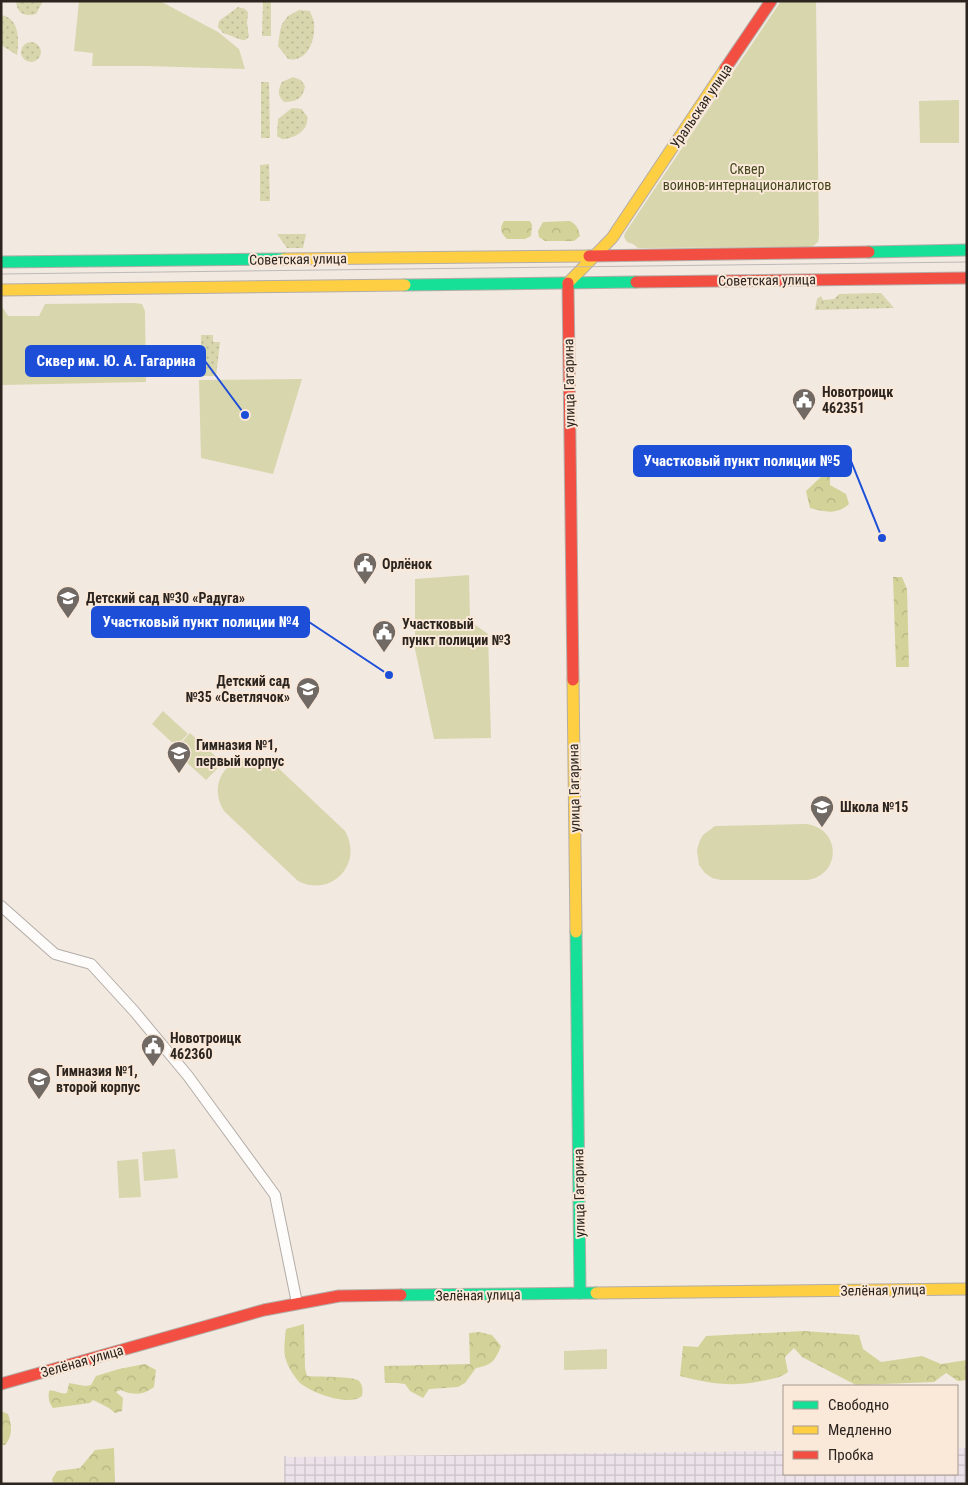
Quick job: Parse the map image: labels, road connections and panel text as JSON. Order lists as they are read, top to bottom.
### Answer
{
  "streets": {
    "main road": [
      "Уральская улица",
      "Советская улица",
      "улица Гагарина",
      "Зелёная улица"
    ]
  },
  "crossings": [
    ["Уральская улица", "Советская улица"],
    ["Советская улица", "улица Гагарина"],
    ["улица Гагарина", "Зелёная улица"]
  ],
  "parks": ["Сквер воинов-интернационалистов"],
  "places": {
    "other": ["Сквер им. Ю. А. Гагарина", "Участковый пункт полиции №5", "Участковый пункт полиции №4"],
    "public building": [
      "Новотроицк 462351",
      "Орлёнок",
      "Участковый пункт полиции №3",
      "Новотроицк 462360"
    ],
    "school or university": [
      "Детский сад №30 «Радуга»",
      "Детский сад №35 «Светлячок»",
      "Гимназия №1, первый корпус",
      "Школа №15",
      "Гимназия №1, второй корпус"
    ]
  },
  "legend": ["Свободно", "Медленно", "Пробка"]
}
